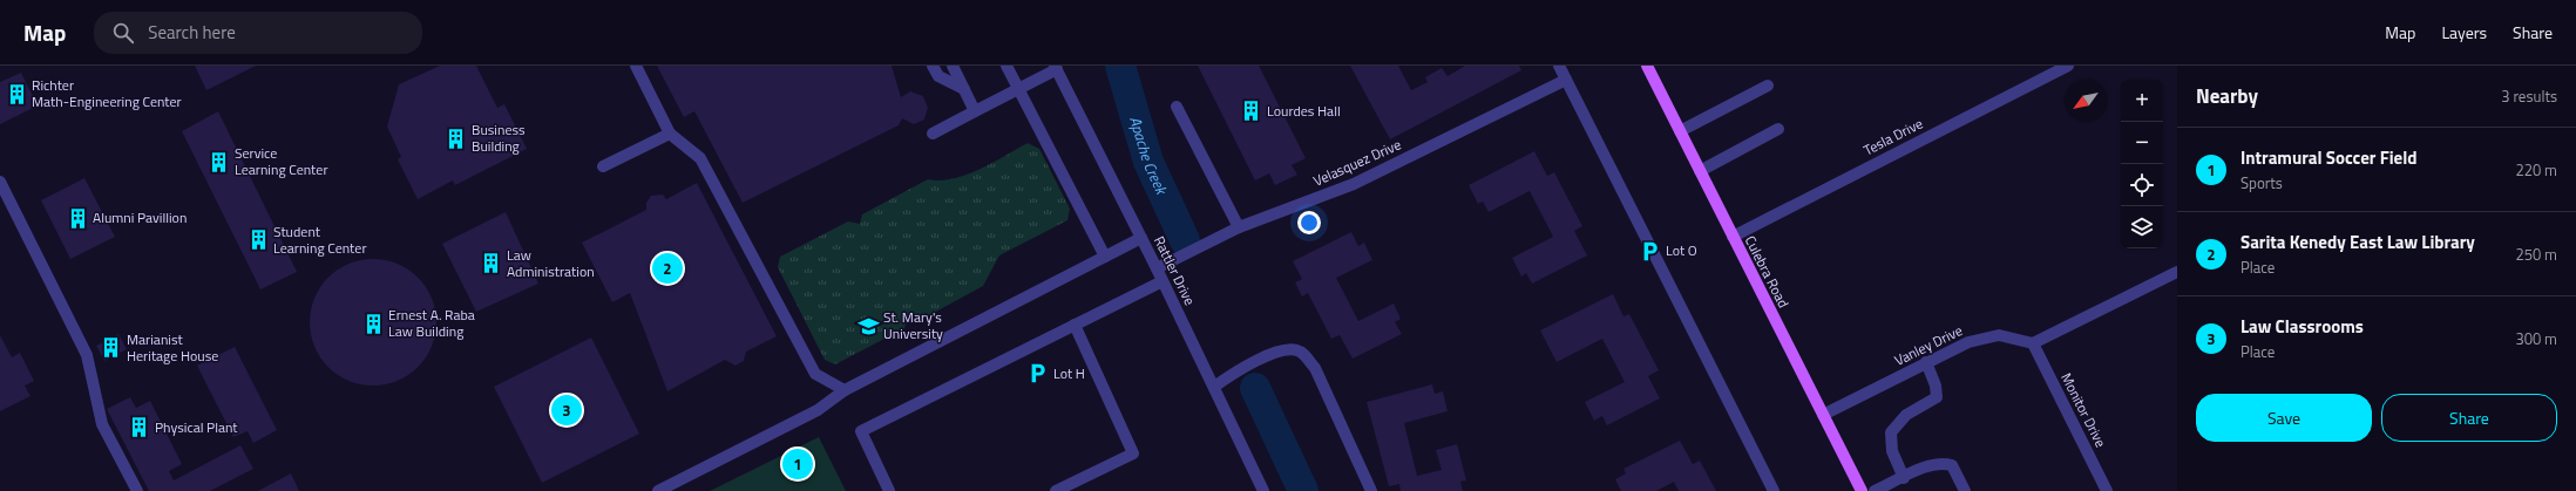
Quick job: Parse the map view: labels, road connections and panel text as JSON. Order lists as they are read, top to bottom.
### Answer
{
  "streets": {
    "main road": ["Culebra Road"],
    "street": [
      "Tesla Drive",
      "Velasquez Drive",
      "Rattler Drive",
      "Vanley Drive",
      "Monitor Drive"
    ]
  },
  "crossings": [
    ["Tesla Drive", "Culebra Road"],
    ["Velasquez Drive", "Rattler Drive"],
    ["Culebra Road", "Vanley Drive"],
    ["Vanley Drive", "Monitor Drive"]
  ],
  "water": ["Apache Creek"],
  "places": {
    "building": [
      "Richter Math-Engineering Center",
      "Lourdes Hall",
      "Business Building",
      "Service Learning Center",
      "Alumni Pavillion",
      "Student Learning Center",
      "Law Administration",
      "Ernest A. Raba Law Building",
      "Marianist Heritage House",
      "Physical Plant"
    ],
    "parking": ["Lot O", "Lot H"],
    "school or university": ["St. Mary's University"]
  },
  "north": "bottom left",
  "page": {
    "header": "Map",
    "search": "Search here",
    "nav": ["Map", "Layers", "Share"],
    "heading": ["Nearby", "3 results"],
    "map_buttons": ["+", "−"],
    "list": [
      {
        "mark": "1",
        "name": "Intramural Soccer Field",
        "note": "Sports",
        "value": "220 m"
      },
      {
        "mark": "2",
        "name": "Sarita Kenedy East Law Library",
        "note": "Place",
        "value": "250 m"
      },
      {
        "mark": "3",
        "name": "Law Classrooms",
        "note": "Place",
        "value": "300 m"
      }
    ],
    "pins": ["2", "3", "1"],
    "buttons": ["Save", "Share"]
  }
}
